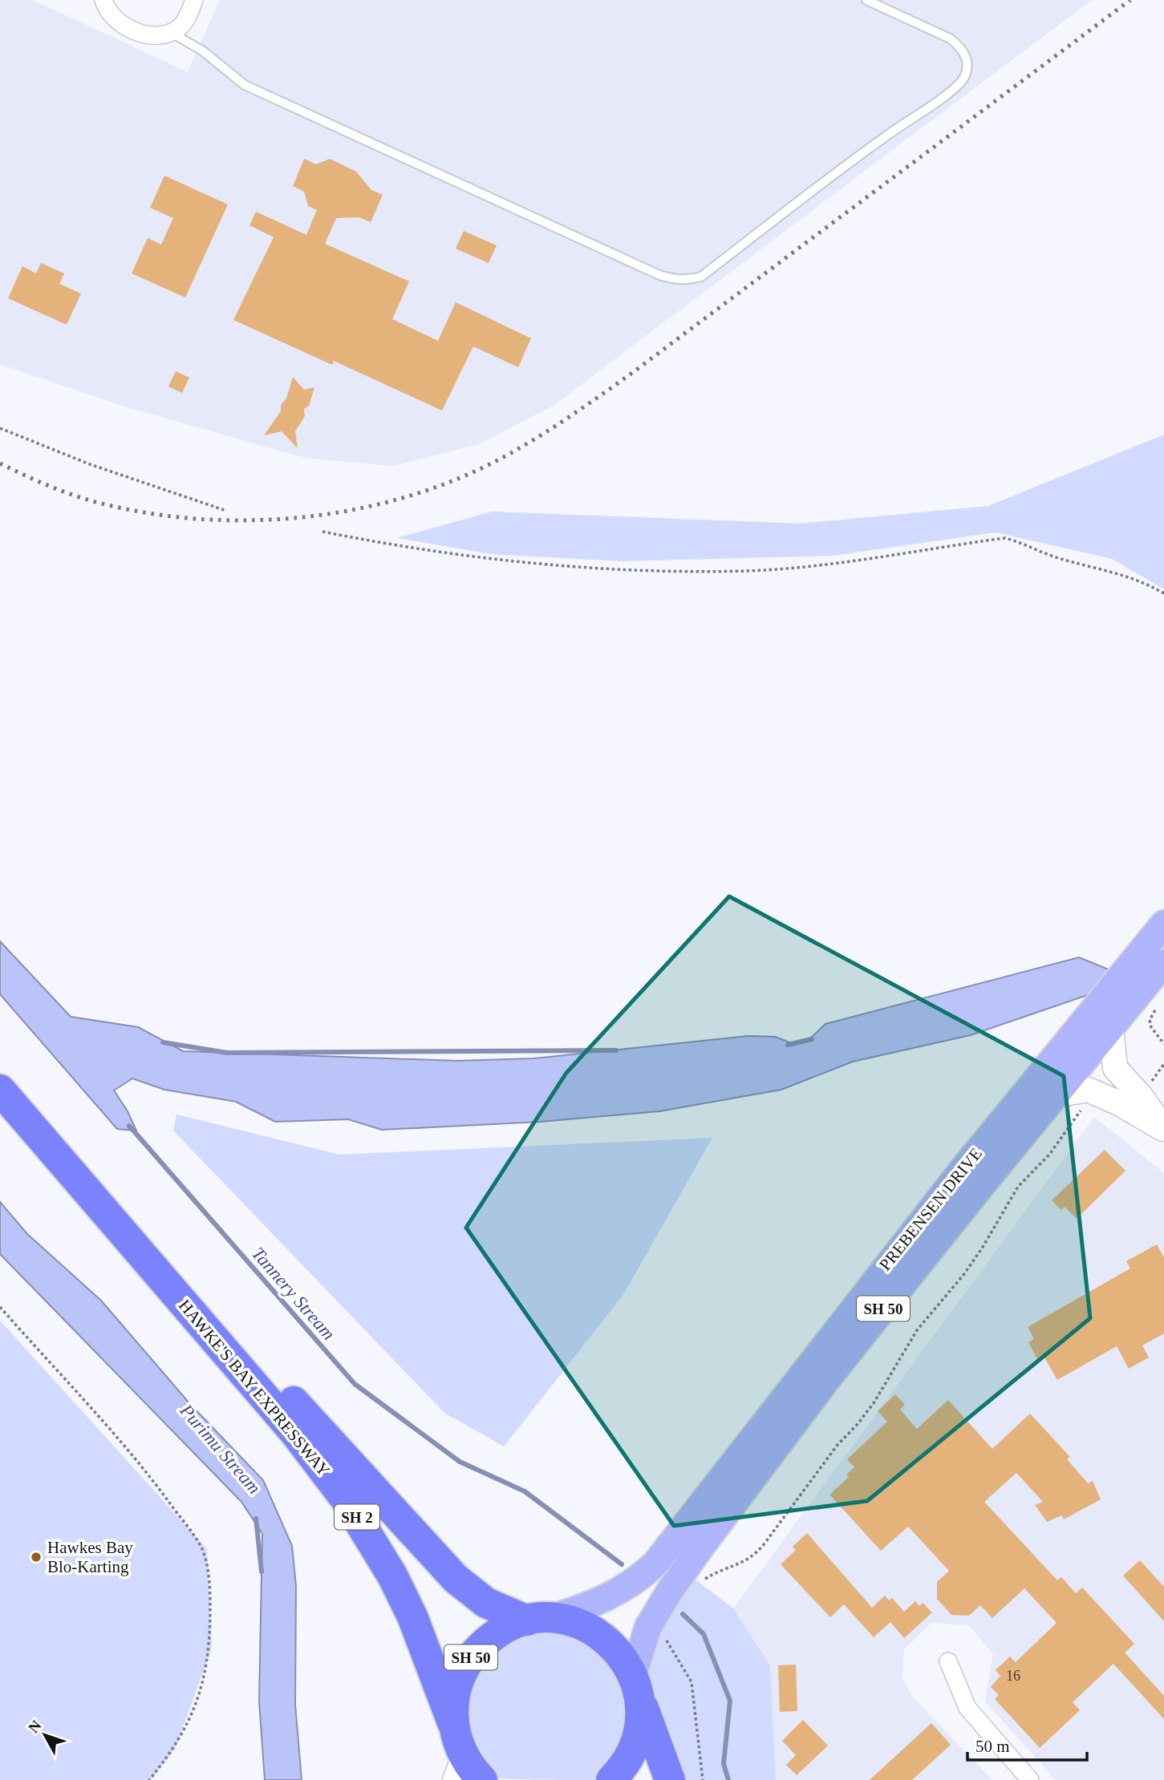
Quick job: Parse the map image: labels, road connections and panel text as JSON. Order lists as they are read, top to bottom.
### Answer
{
  "streets": {
    "highway": ["SH 50", "HAWKE'S BAY EXPRESSWAY", "SH 2"],
    "main road": ["PREBENSEN DRIVE"]
  },
  "crossings": [
    ["PREBENSEN DRIVE", "SH 50"],
    ["PREBENSEN DRIVE", "HAWKE'S BAY EXPRESSWAY"],
    ["PREBENSEN DRIVE", "SH 2"],
    ["SH 50", "HAWKE'S BAY EXPRESSWAY"],
    ["SH 50", "SH 2"],
    ["HAWKE'S BAY EXPRESSWAY", "SH 2"]
  ],
  "water": ["Tannery Stream", "Purimu Stream"],
  "places": ["Hawkes Bay Blo-Karting"],
  "house_numbers": ["16"],
  "scale_bar": "50 m",
  "north": "top left"
}
